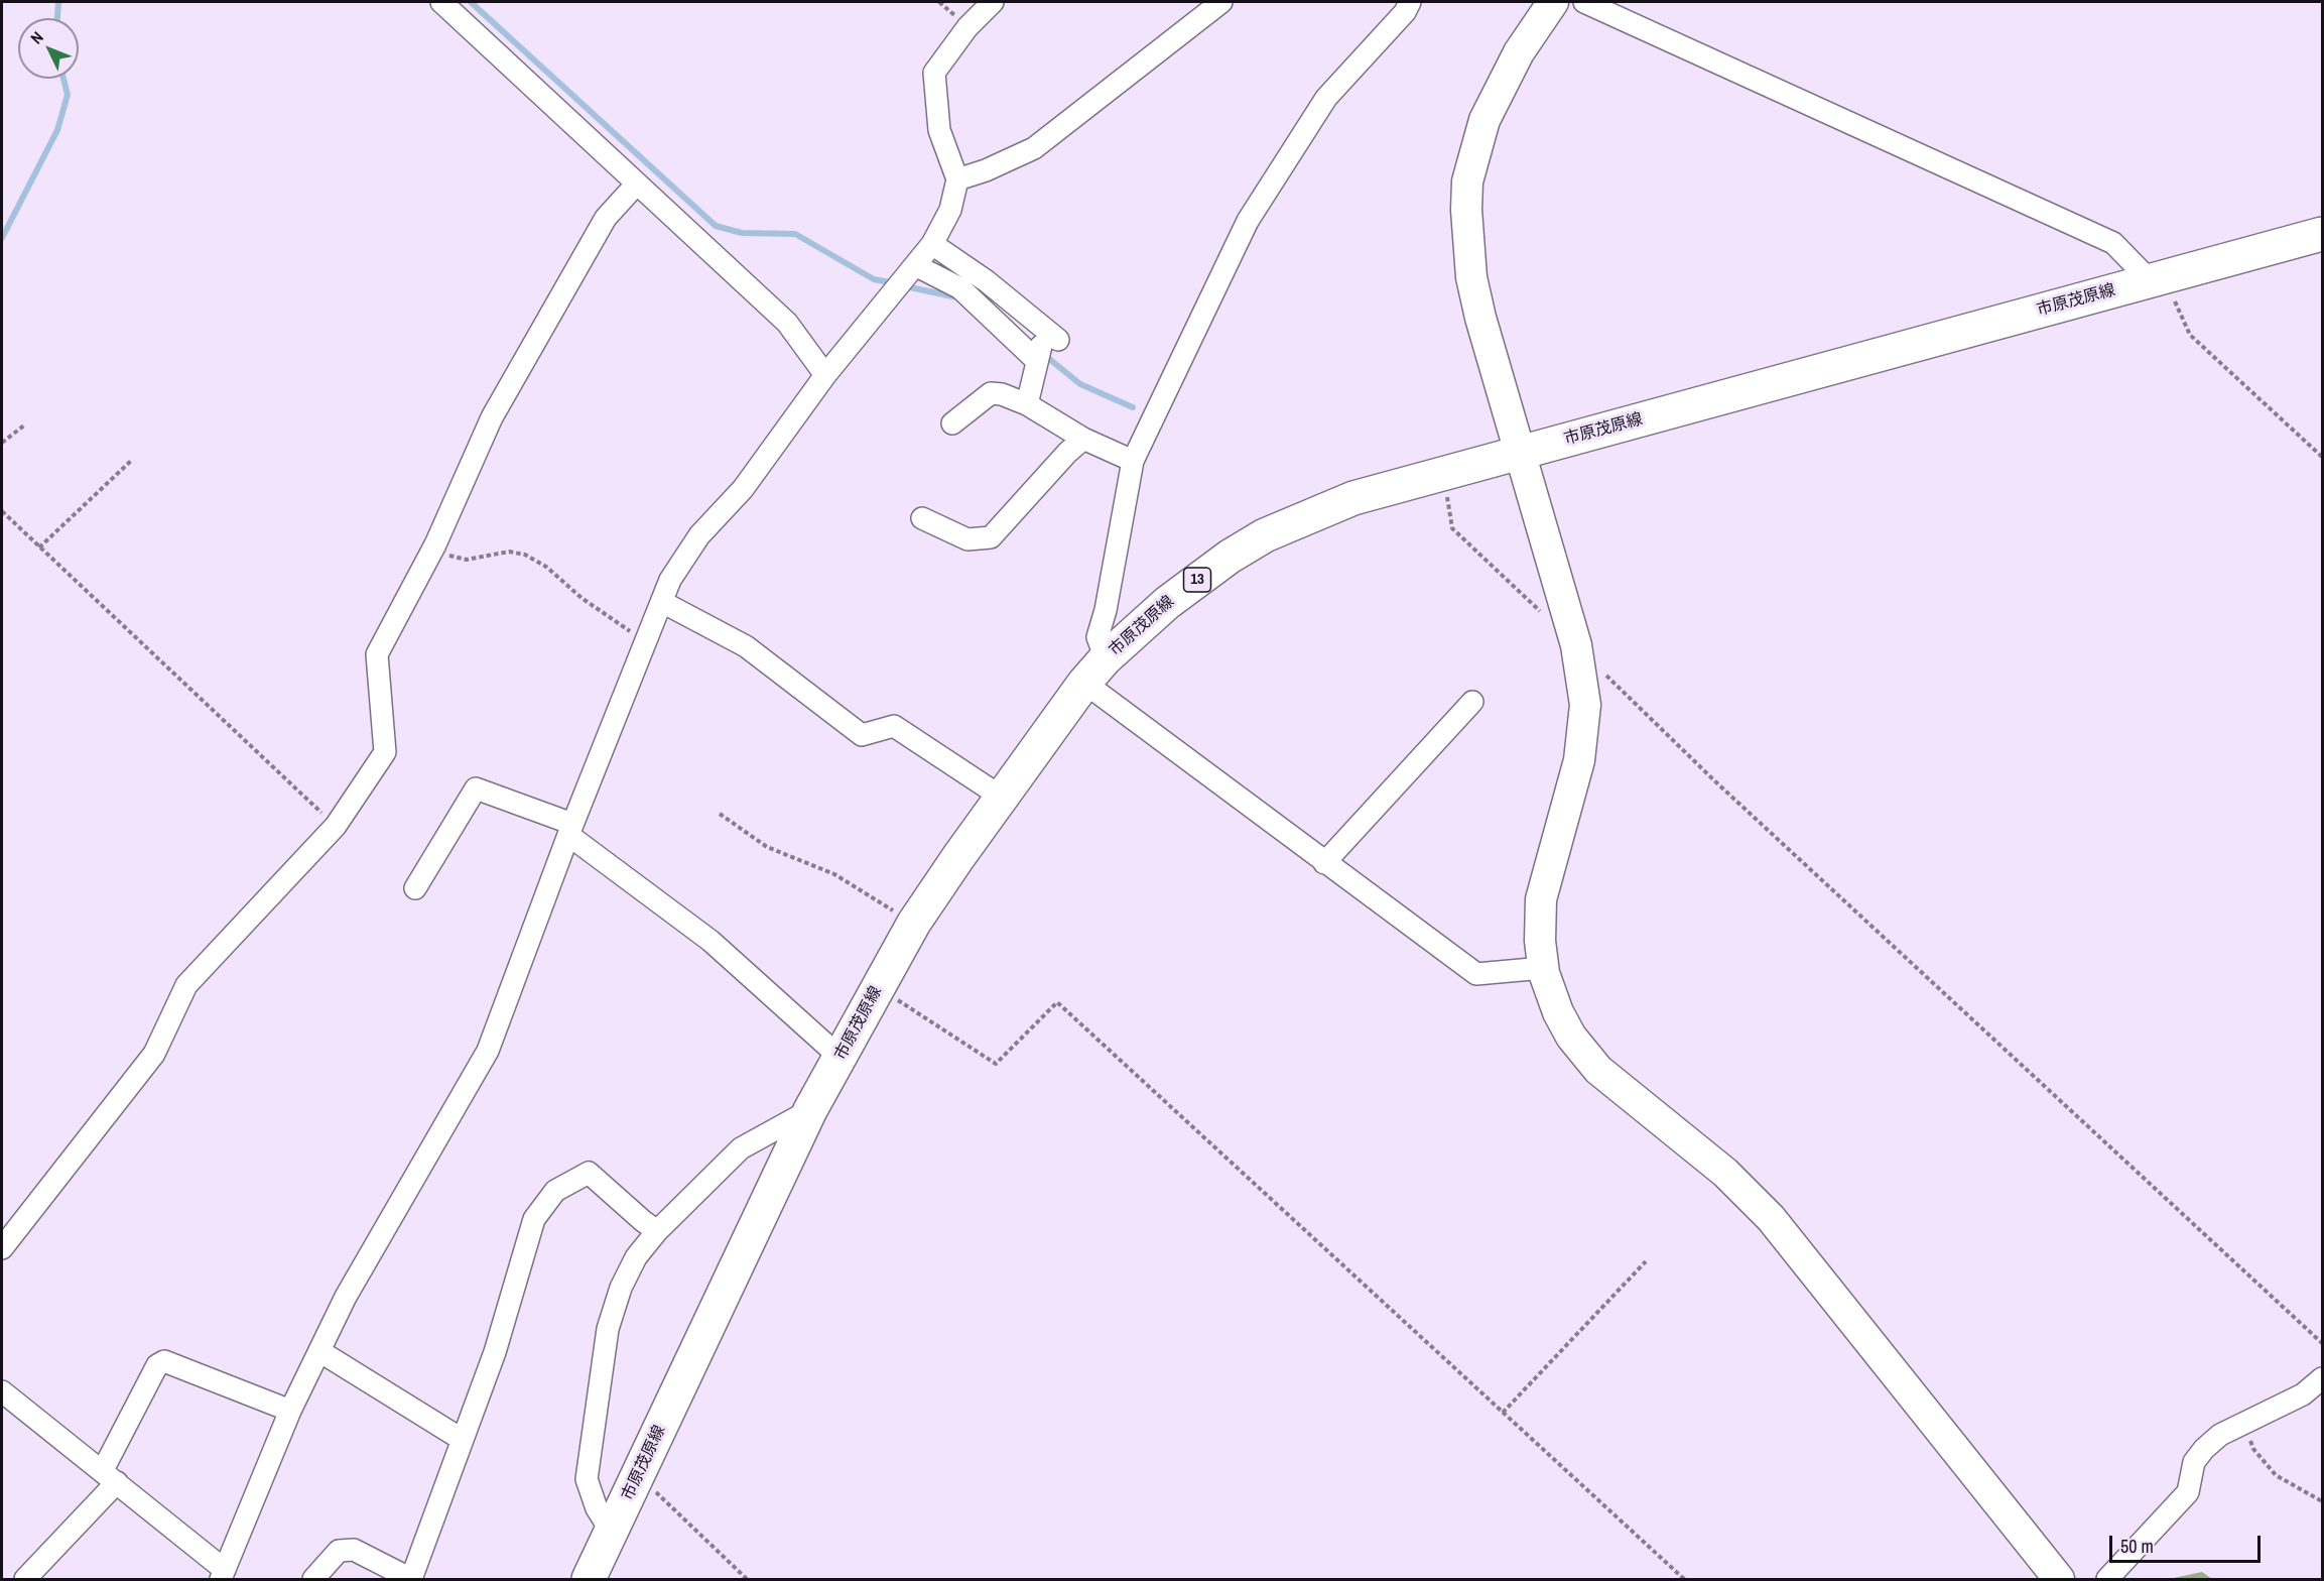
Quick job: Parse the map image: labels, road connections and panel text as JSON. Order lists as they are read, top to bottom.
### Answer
{
  "streets": {
    "main road": ["市原茂原線", "13"]
  },
  "scale_bar": "50 m",
  "north": "top left"
}
